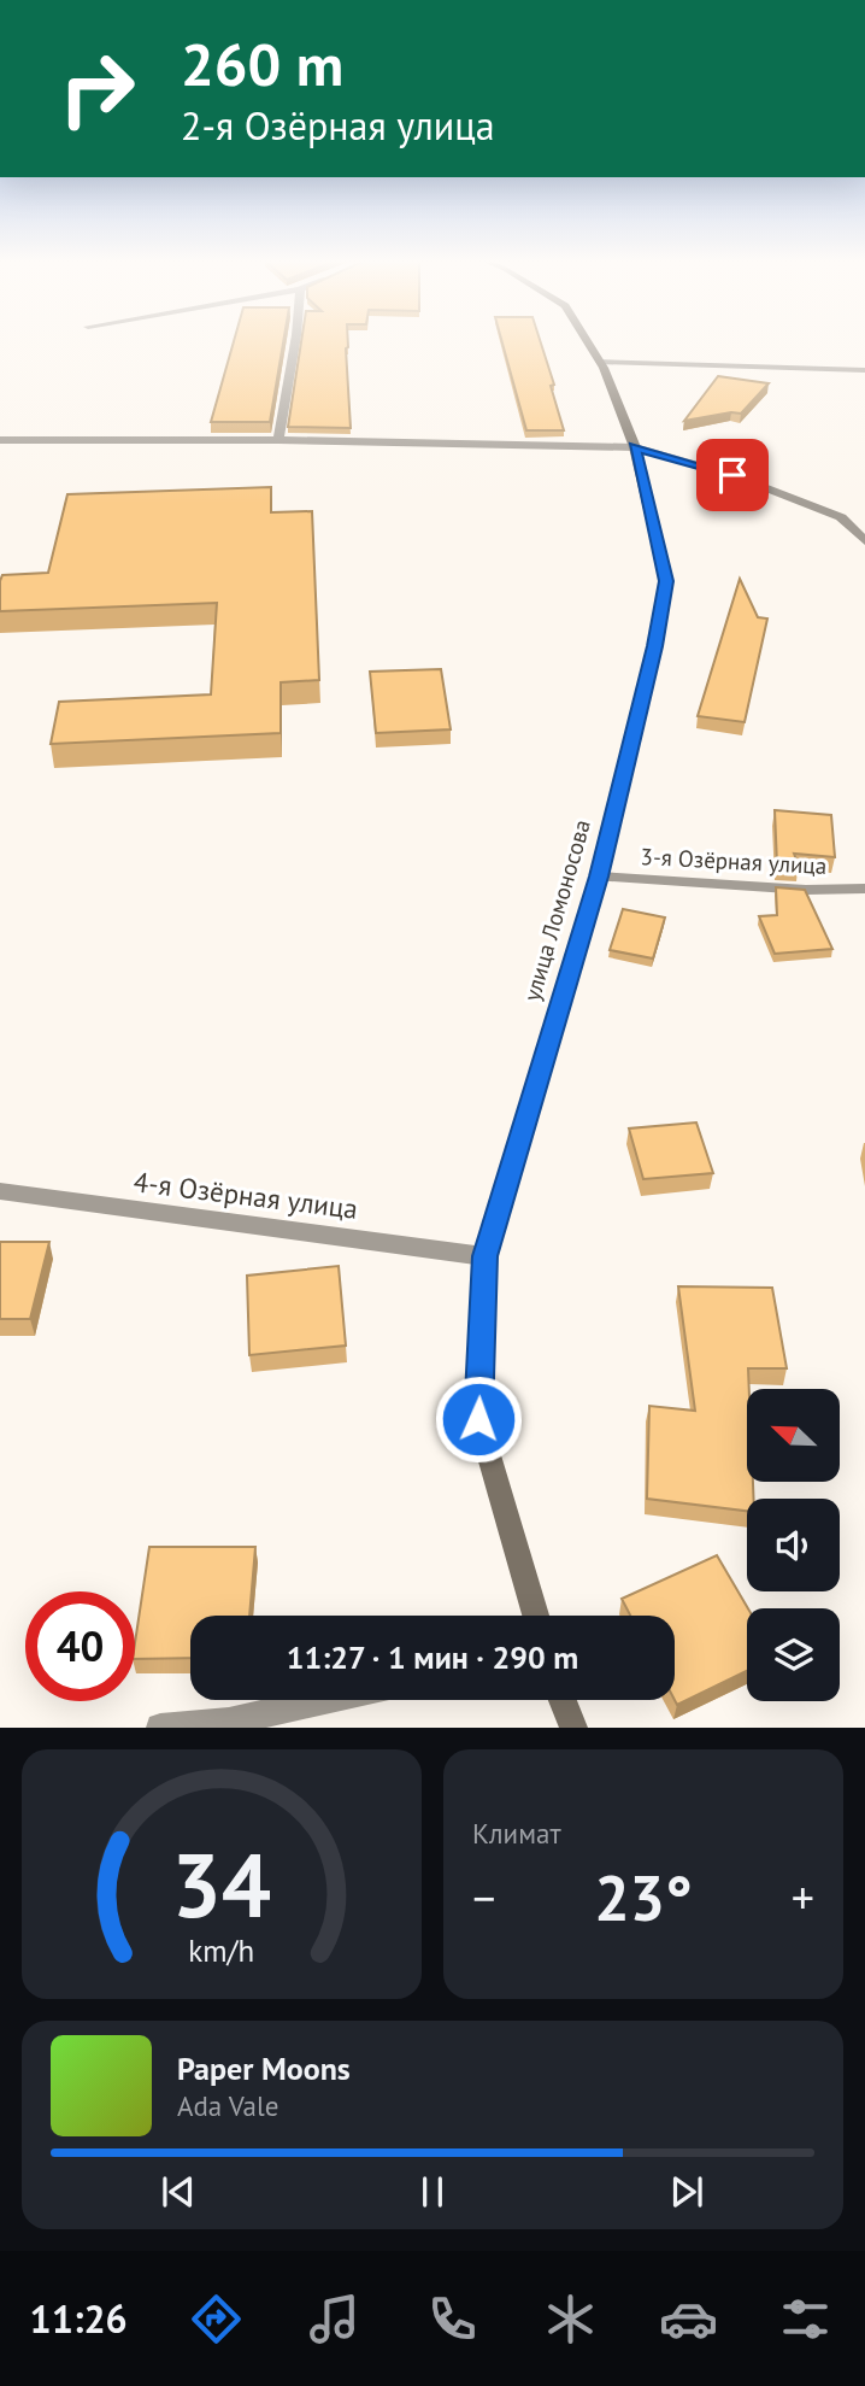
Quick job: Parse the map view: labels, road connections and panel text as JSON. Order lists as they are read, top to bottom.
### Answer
{
  "streets": {
    "street": ["3-я Озёрная улица", "улица Ломоносова", "4-я Озёрная улица"]
  },
  "crossings": [
    ["3-я Озёрная улица", "улица Ломоносова"],
    ["улица Ломоносова", "4-я Озёрная улица"]
  ],
  "north": "top left",
  "page": {
    "turn": ["260 m", "2-я Озёрная улица"],
    "limit": "40",
    "trip": "11:27 · 1 мин · 290 m",
    "tile": "Климат",
    "heat": ["−", "23°", "+"],
    "song": ["Paper Moons", "Ada Vale"],
    "tabs": "11:26",
    "gauge": ["34", "km/h"]
  }
}
